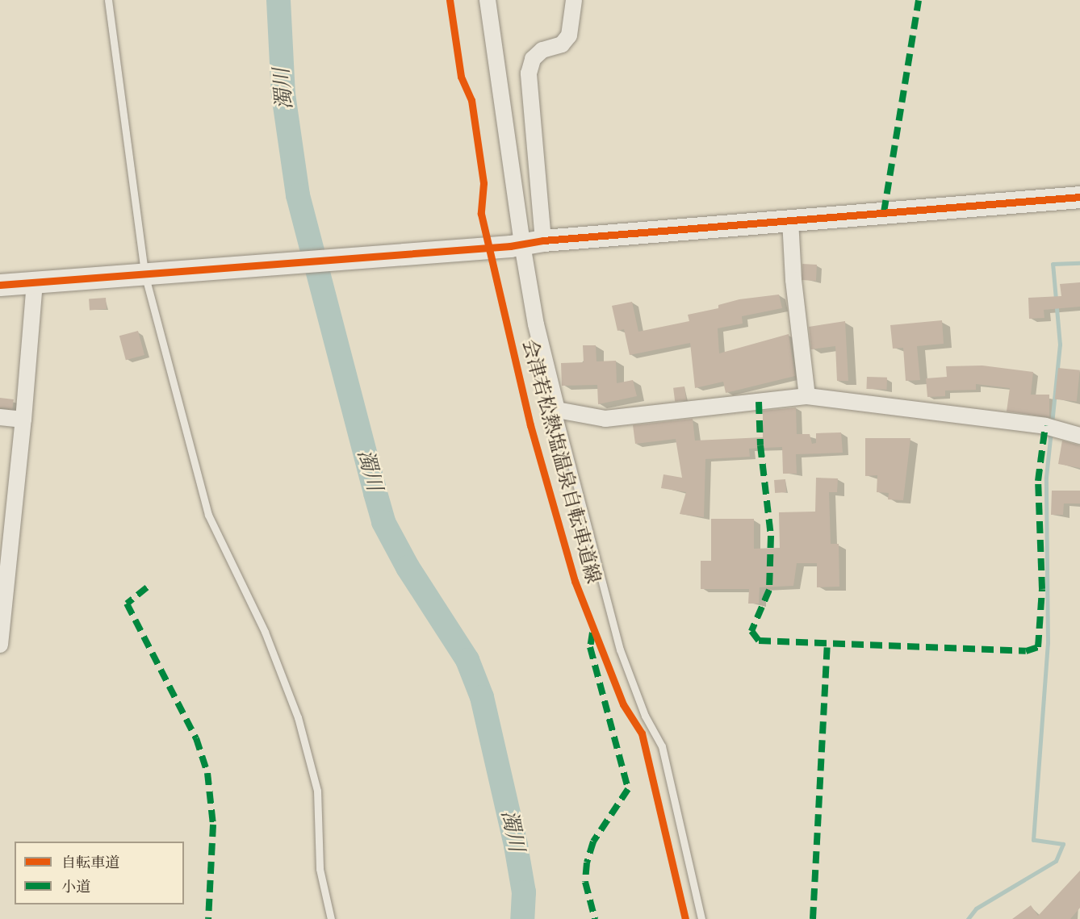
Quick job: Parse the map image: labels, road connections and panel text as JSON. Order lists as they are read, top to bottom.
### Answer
{
  "streets": {
    "cycle path": ["会津若松熱塩温泉自転車道線"]
  },
  "water": ["濁川"],
  "legend": ["自転車道", "小道"]
}
